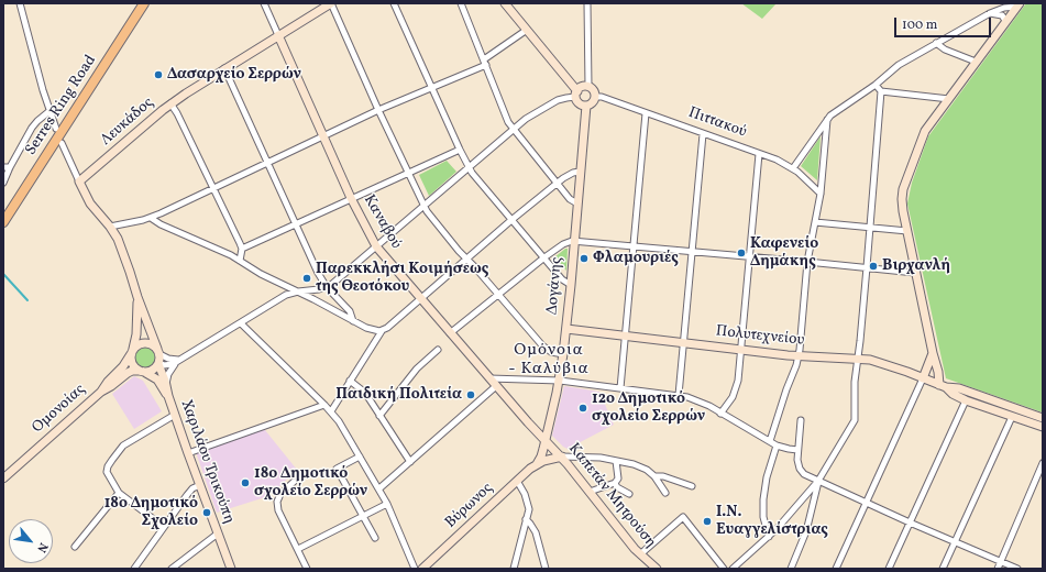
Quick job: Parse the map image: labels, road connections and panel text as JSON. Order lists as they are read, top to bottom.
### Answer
{
  "streets": {
    "main road": ["Serres Ring Road"],
    "street": [
      "Λευκάδος",
      "Πιττακού",
      "Καναβού",
      "Δογάνης",
      "Πολυτεχνείου",
      "Ομονοίας",
      "Χαριλάου Τρικούπη",
      "Καπετάν Μητρούση",
      "Βύρωνος"
    ]
  },
  "crossings": [
    ["Λευκάδος", "Καναβού"],
    ["Λευκάδος", "Χαριλάου Τρικούπη"],
    ["Πιττακού", "Δογάνης"],
    ["Καναβού", "Δογάνης"],
    ["Καναβού", "Καπετάν Μητρούση"],
    ["Δογάνης", "Πολυτεχνείου"],
    ["Δογάνης", "Καπετάν Μητρούση"],
    ["Δογάνης", "Βύρωνος"],
    ["Ομονοίας", "Χαριλάου Τρικούπη"]
  ],
  "districts": ["Ομόνοια - Καλύβια"],
  "places": [
    "Δασαρχείο Σερρών",
    "Καφενείο Δημάκης",
    "Φλαμουριές",
    "Βιρχανλή",
    "Παρεκκλήσι Κοιμήσεως της Θεοτόκου",
    "Παιδική Πολιτεία",
    "12ο Δημοτικό σχολείο Σερρών",
    "18ο Δημοτικό σχολείο Σερρών",
    "18ο Δημοτικό Σχολείο",
    "Ι.Ν. Ευαγγελίστριας"
  ],
  "scale_bar": "100 m",
  "north": "bottom right"
}
